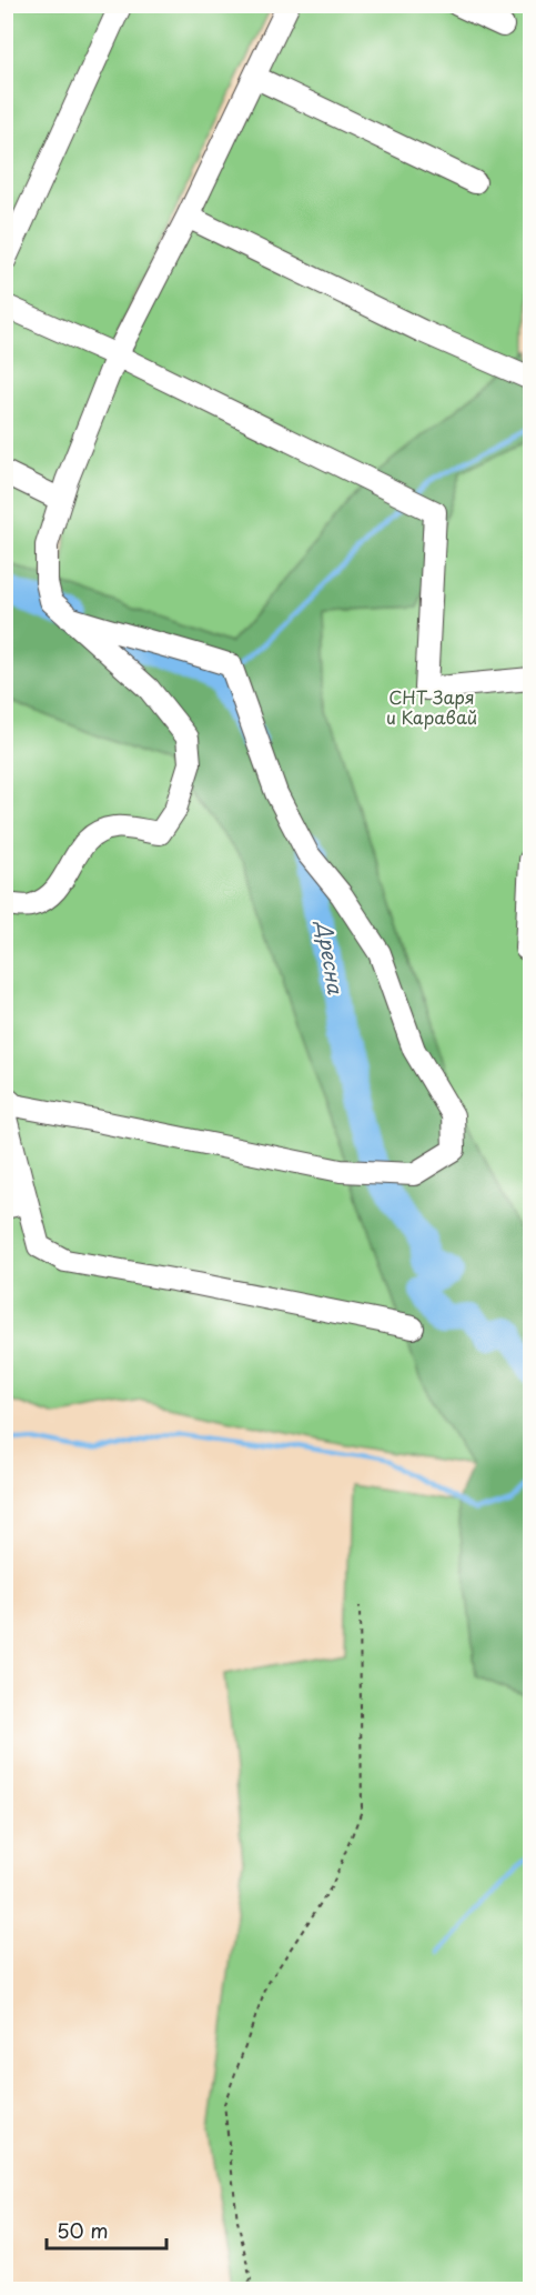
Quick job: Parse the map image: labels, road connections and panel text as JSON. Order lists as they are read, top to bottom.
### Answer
{
  "water": ["Дресна"],
  "parks": ["СНТ Заря и Каравай"],
  "scale_bar": "50 m"
}
